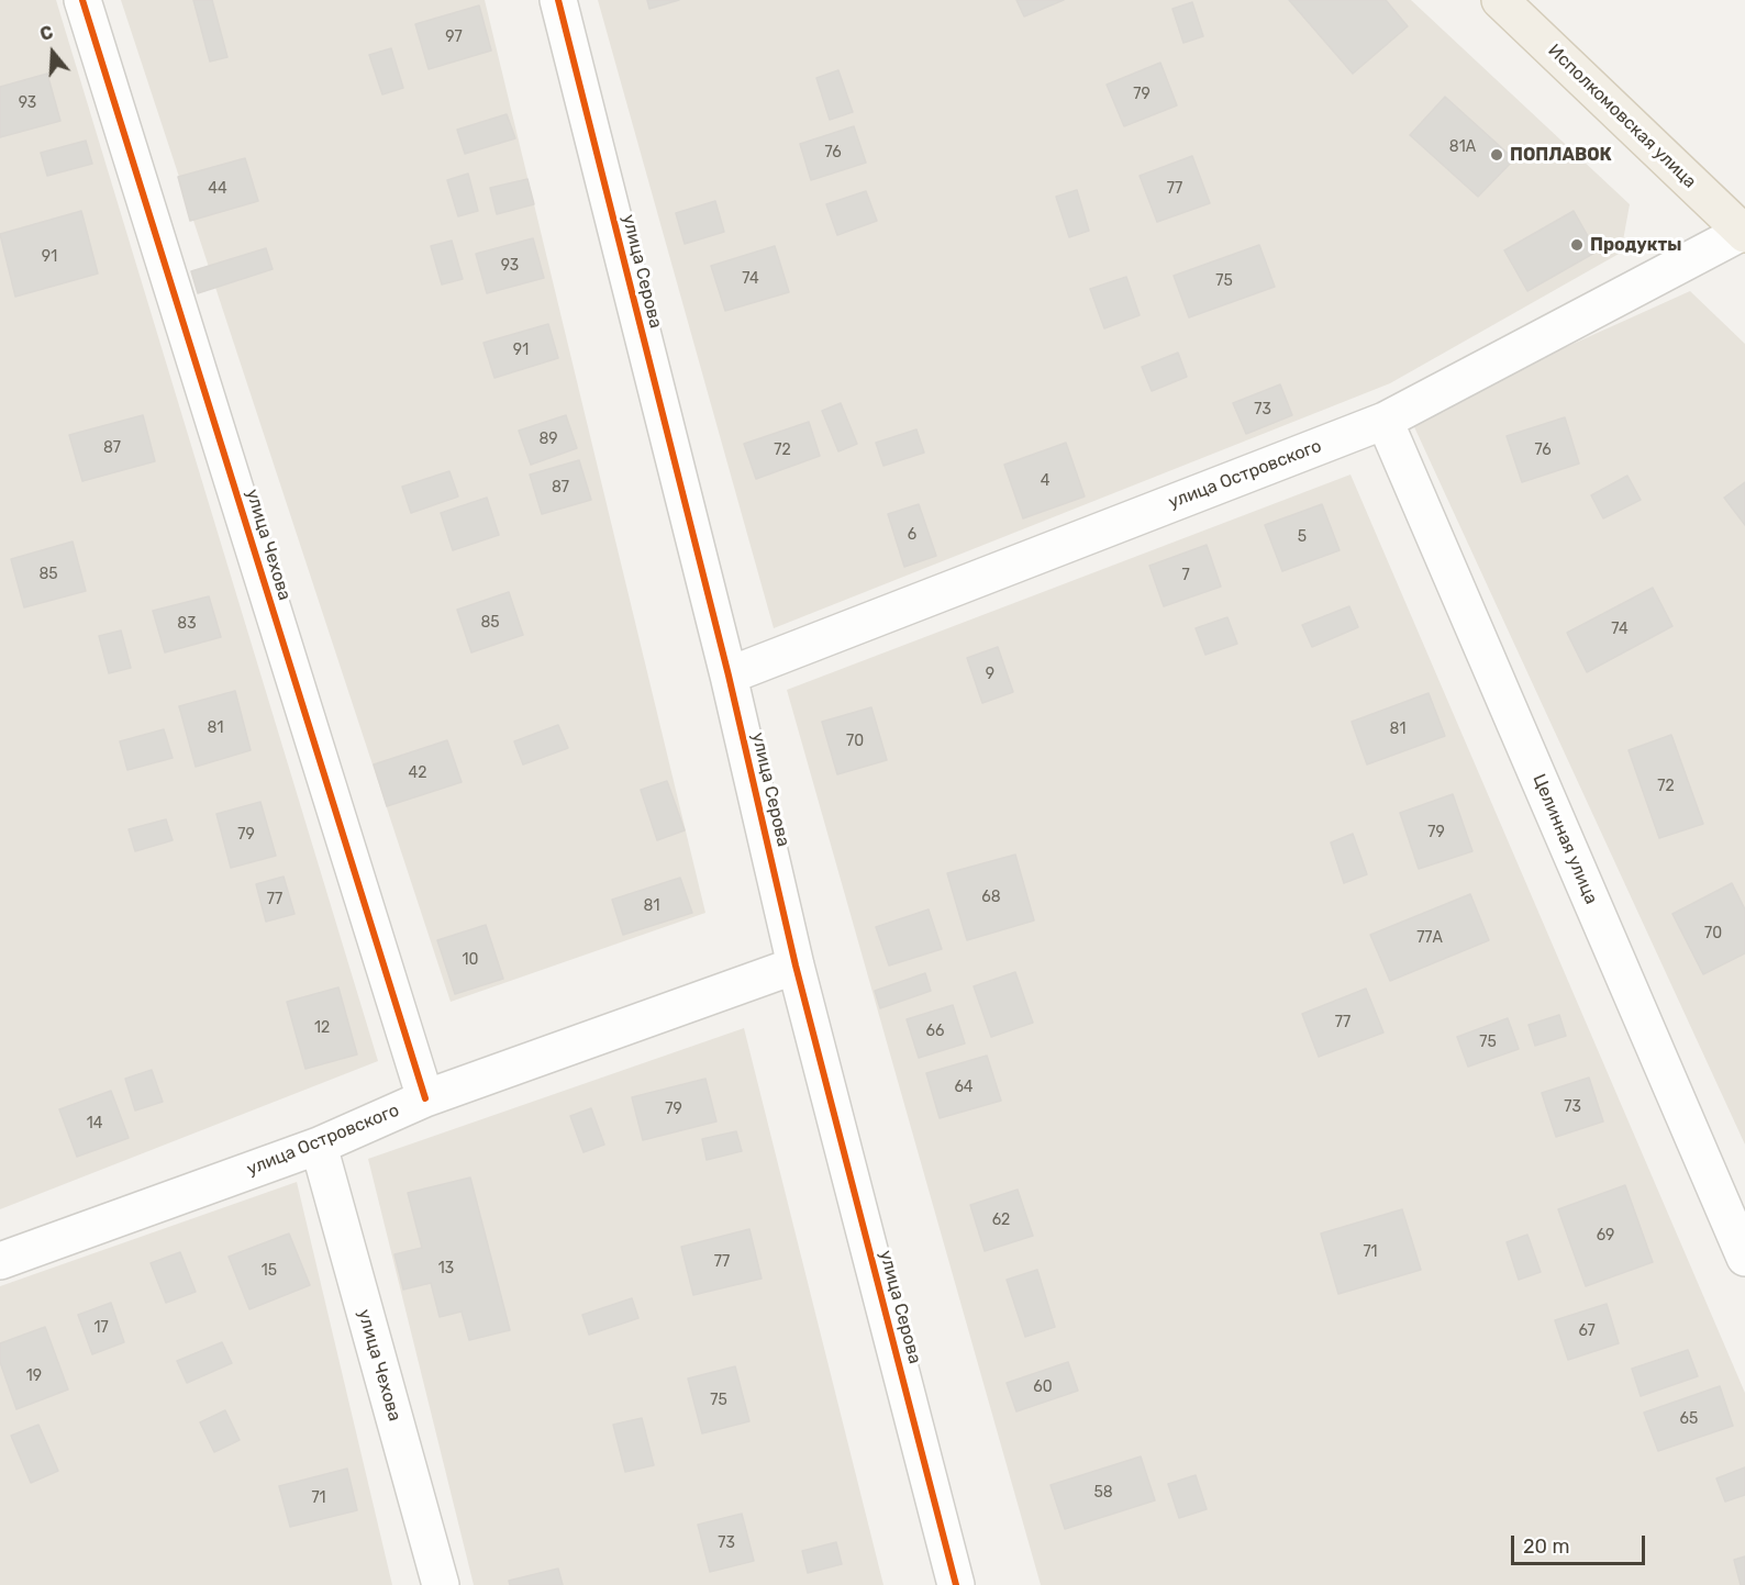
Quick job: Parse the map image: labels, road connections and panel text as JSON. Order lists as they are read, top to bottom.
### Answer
{
  "streets": {
    "main road": ["Исполкомовская улица"],
    "street": [
      "улица Серова",
      "улица Островского",
      "улица Чехова",
      "Целинная улица"
    ]
  },
  "crossings": [
    ["Исполкомовская улица", "улица Островского"],
    ["улица Серова", "улица Островского"],
    ["улица Островского", "улица Чехова"],
    ["улица Островского", "Целинная улица"]
  ],
  "places": ["ПОПЛАВОК", "Продукты"],
  "house_numbers": [
    "97",
    "79",
    "93",
    "81А",
    "76",
    "44",
    "77",
    "91",
    "93",
    "74",
    "75",
    "91",
    "73",
    "89",
    "87",
    "72",
    "76",
    "4",
    "87",
    "6",
    "5",
    "85",
    "7",
    "85",
    "83",
    "74",
    "9",
    "81",
    "81",
    "70",
    "42",
    "72",
    "79",
    "79",
    "68",
    "77",
    "81",
    "70",
    "77А",
    "10",
    "77",
    "12",
    "66",
    "75",
    "64",
    "73",
    "79",
    "14",
    "62",
    "69",
    "71",
    "77",
    "13",
    "15",
    "17",
    "67",
    "19",
    "60",
    "75",
    "65",
    "58",
    "71",
    "73"
  ],
  "scale_bar": "20 m",
  "north": "top"
}
